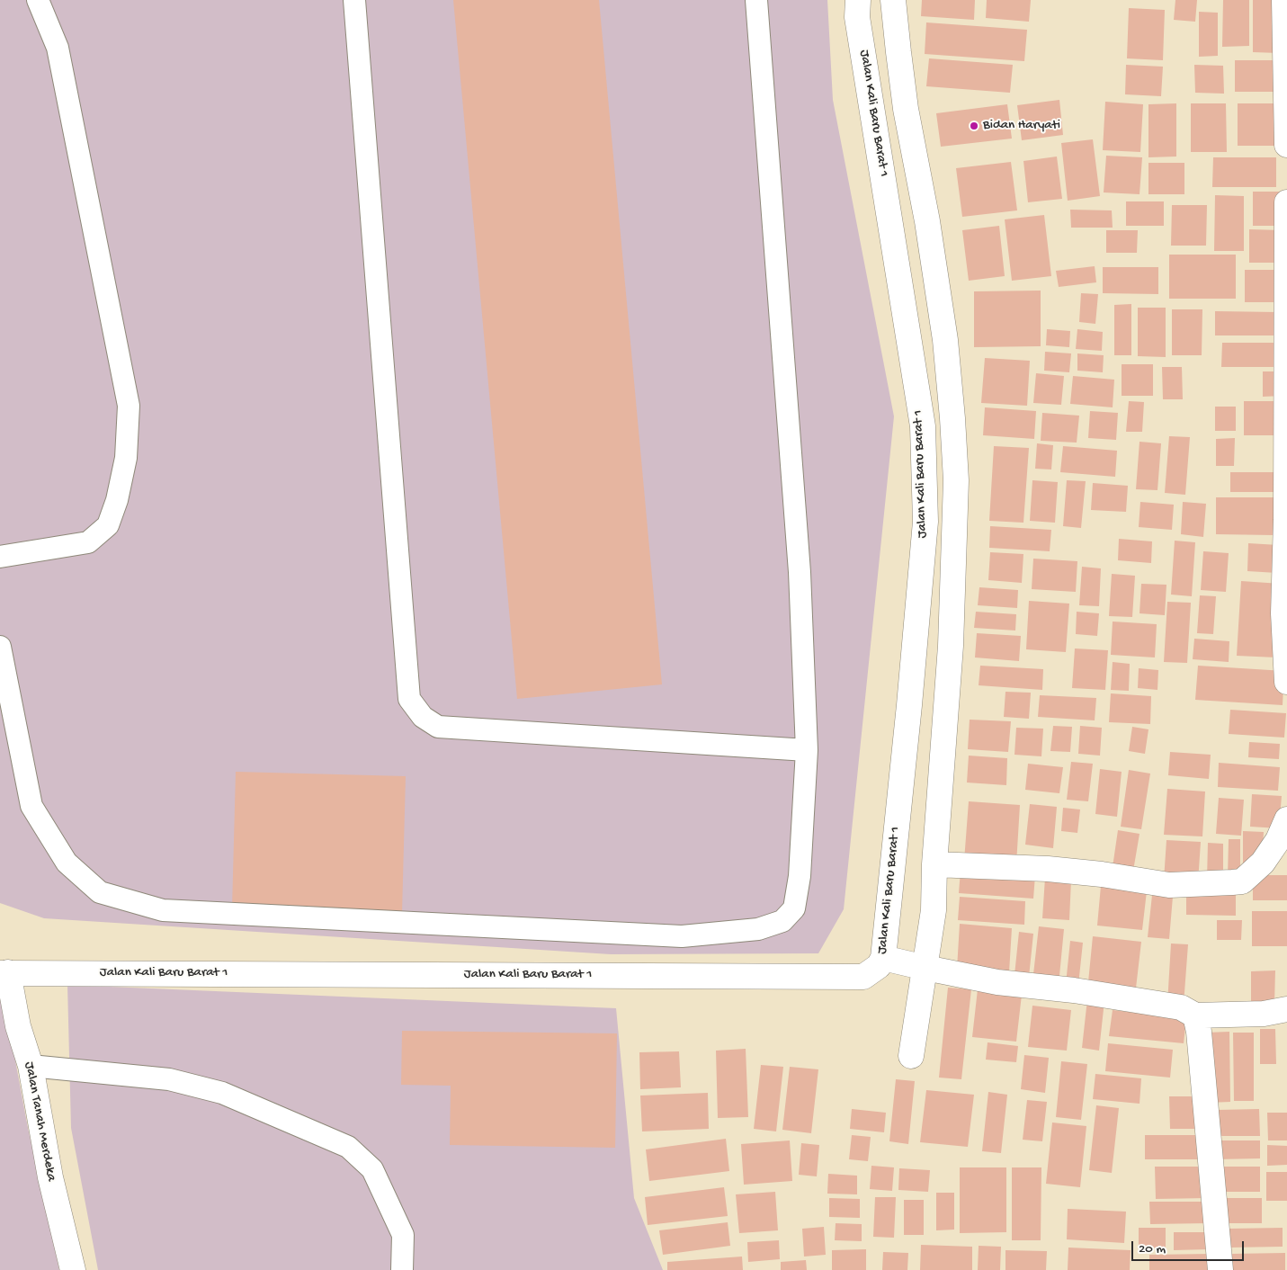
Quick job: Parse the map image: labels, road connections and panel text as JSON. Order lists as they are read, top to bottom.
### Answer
{
  "streets": {
    "street": ["Jalan Kali Baru Barat 1", "Jalan Tanah Merdeka"]
  },
  "crossings": [
    ["Jalan Kali Baru Barat 1", "Jalan Tanah Merdeka"]
  ],
  "places": ["Bidan Haryati"],
  "scale_bar": "20 m"
}
